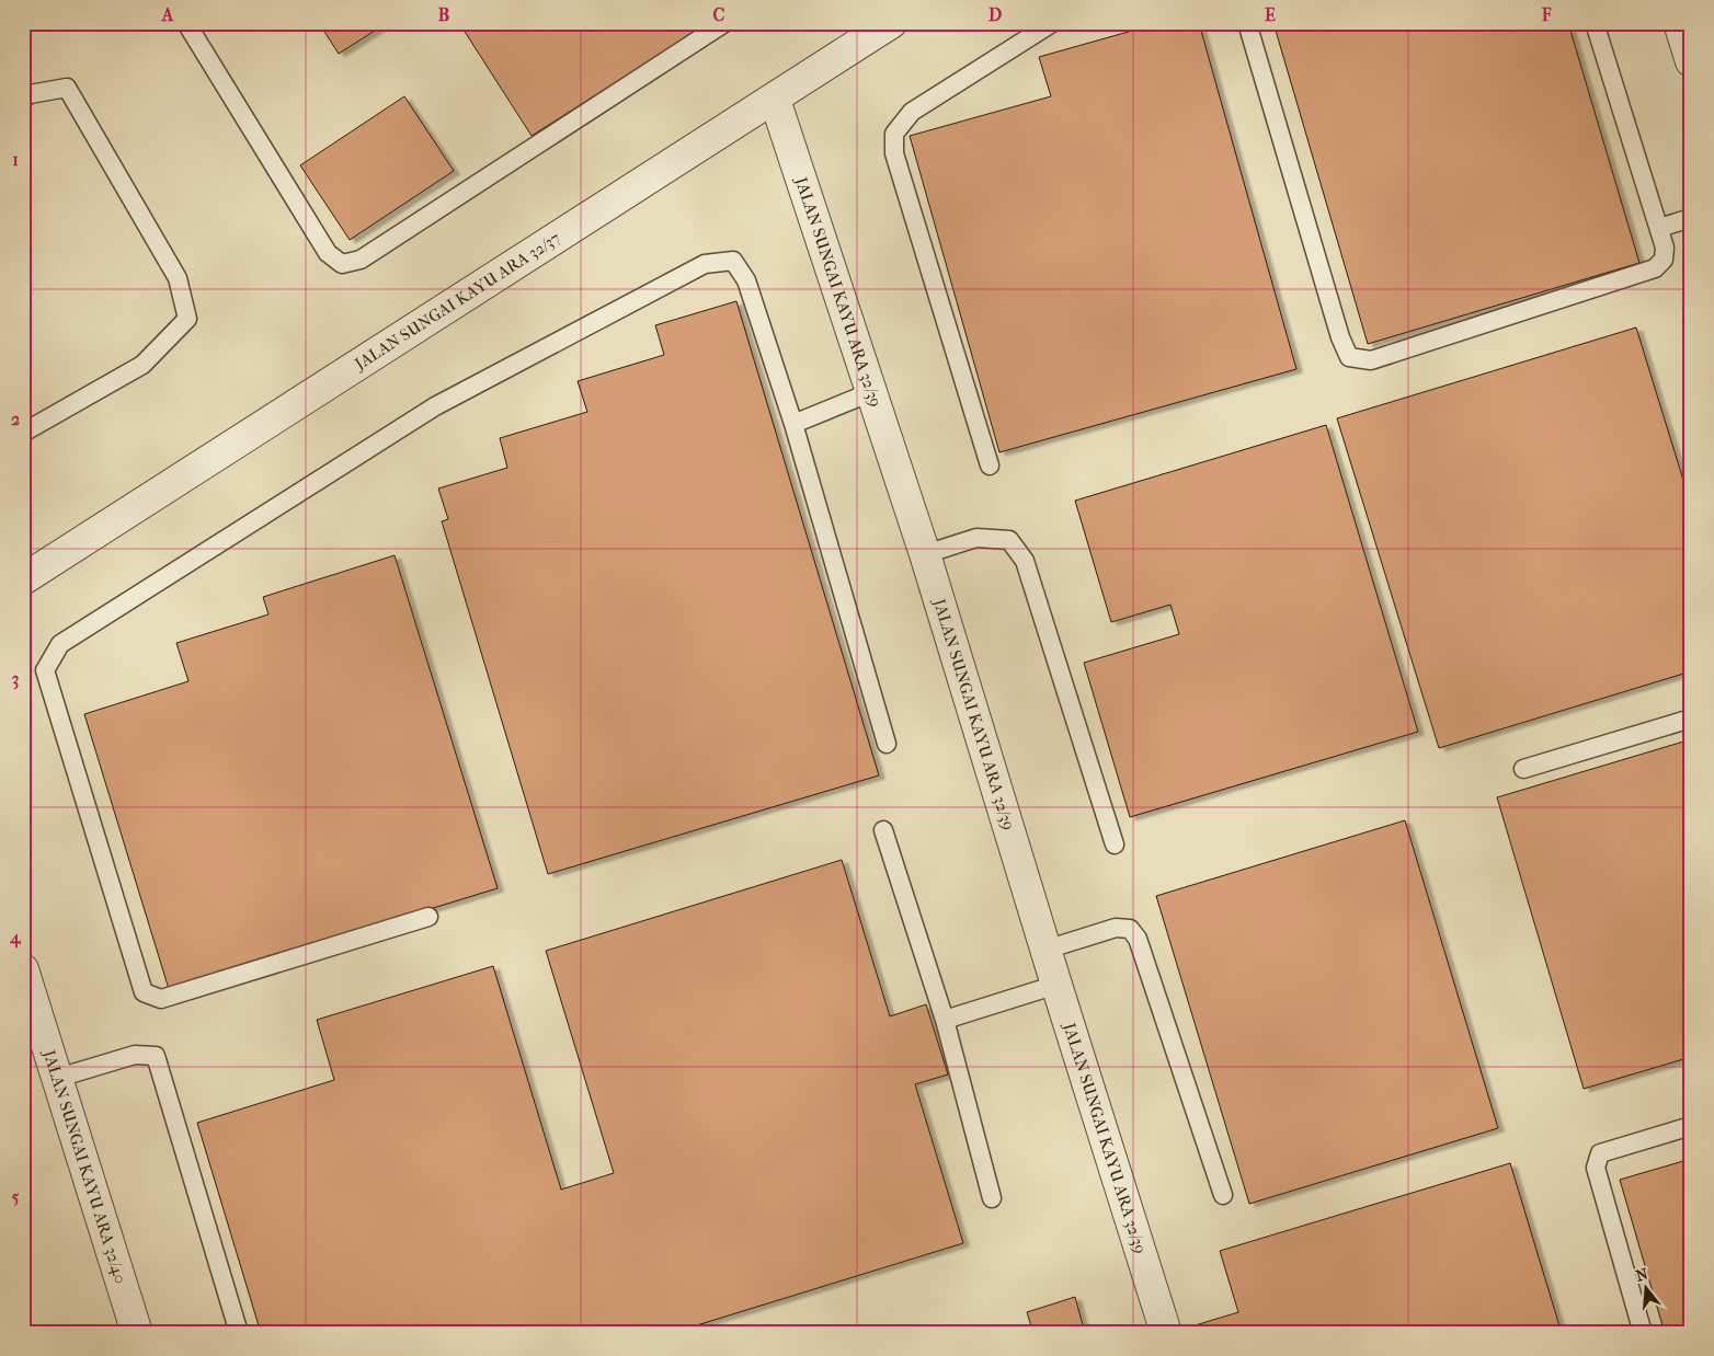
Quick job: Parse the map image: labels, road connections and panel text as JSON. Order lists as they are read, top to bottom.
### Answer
{
  "streets": {
    "street": ["JALAN SUNGAI KAYU ARA 32/39", "JALAN SUNGAI KAYU ARA 32/37", "JALAN SUNGAI KAYU ARA 32/40"]
  },
  "crossings": [
    ["JALAN SUNGAI KAYU ARA 32/39", "JALAN SUNGAI KAYU ARA 32/37"]
  ],
  "north": "top",
  "grid": {
    "columns": [
      "A",
      "B",
      "C",
      "D",
      "E",
      "F"
    ],
    "rows": [
      "1",
      "2",
      "3",
      "4",
      "5"
    ]
  }
}
